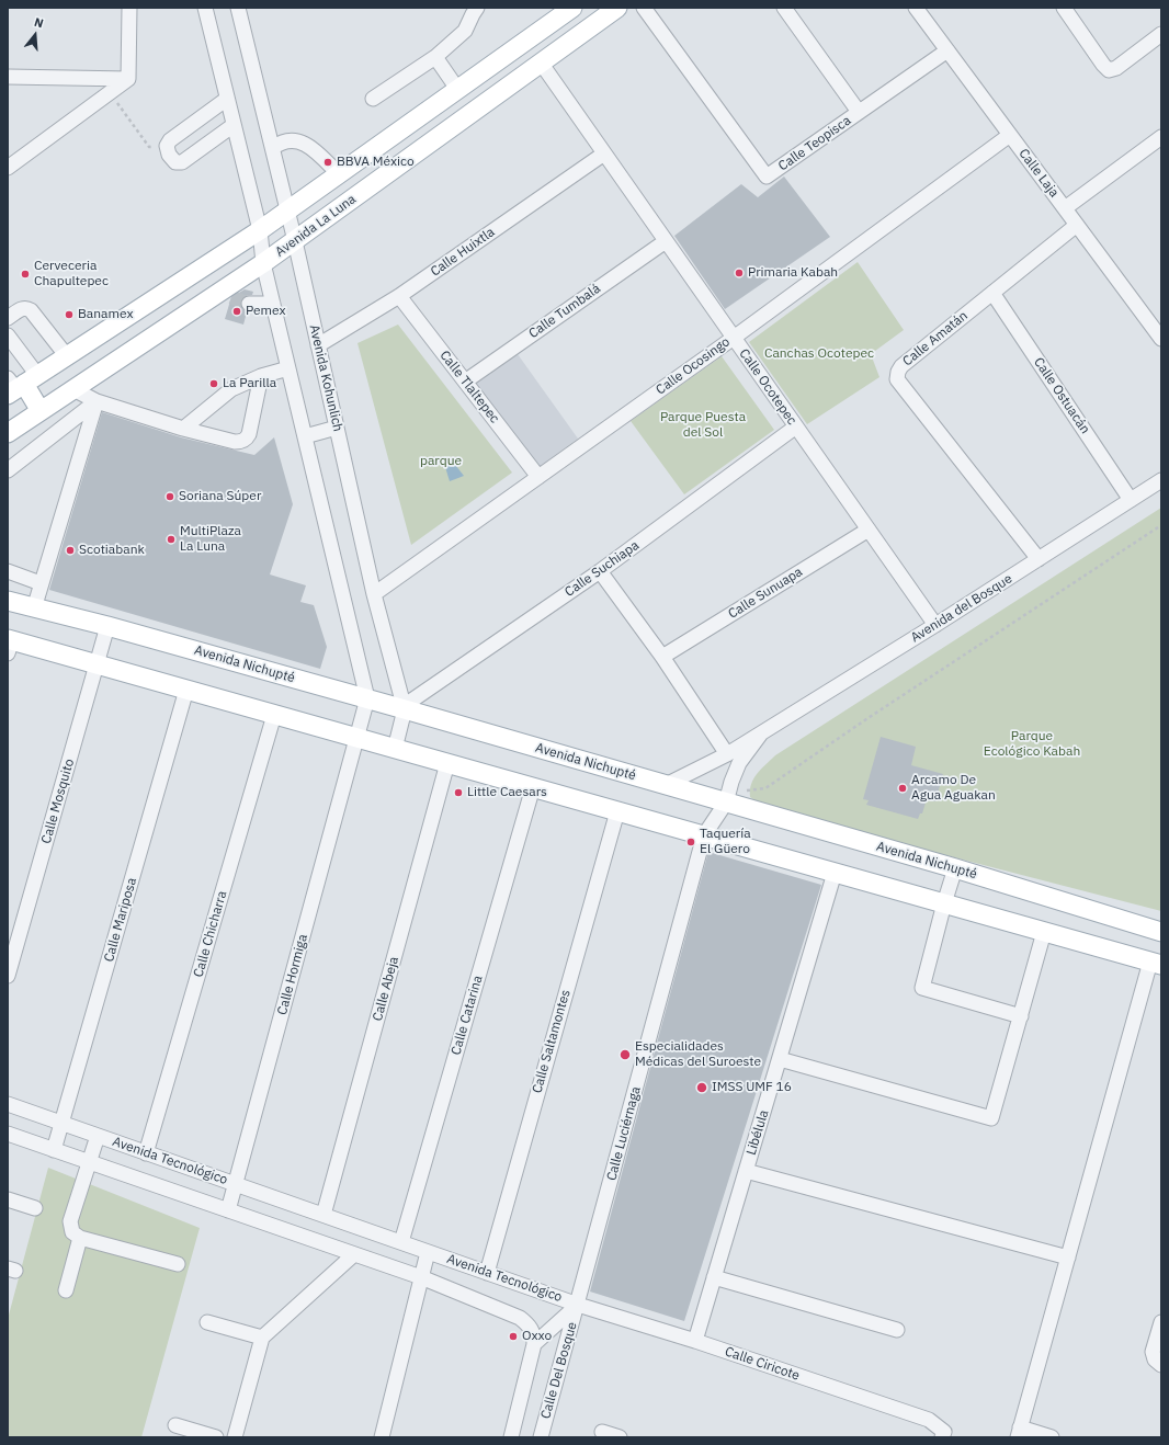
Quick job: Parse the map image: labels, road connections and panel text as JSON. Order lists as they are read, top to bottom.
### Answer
{
  "streets": {
    "main road": ["Avenida La Luna", "Avenida Nichupté"],
    "street": [
      "Calle Teopisca",
      "Calle Laja",
      "Calle Huixtla",
      "Calle Tumbalá",
      "Calle Amatán",
      "Calle Ocosingo",
      "Avenida Kohunlich",
      "Calle Tlaltepec",
      "Calle Ocotepec",
      "Calle Ostuacán",
      "Calle Suchiapa",
      "Calle Sunuapa",
      "Avenida del Bosque",
      "Calle Mosquito",
      "Calle Mariposa",
      "Calle Chicharra",
      "Calle Hormiga",
      "Calle Abeja",
      "Calle Catarina",
      "Calle Saltamontes",
      "Libélula",
      "Calle Luciérnaga",
      "Avenida Tecnológico",
      "Calle Ciricote",
      "Calle Del Bosque"
    ]
  },
  "crossings": [
    ["Calle Teopisca", "Calle Laja"],
    ["Calle Laja", "Calle Amatán"],
    ["Calle Laja", "Calle Ocosingo"],
    ["Avenida La Luna", "Avenida Kohunlich"],
    ["Avenida La Luna", "Calle Ocotepec"],
    ["Calle Huixtla", "Avenida Kohunlich"],
    ["Calle Huixtla", "Calle Tlaltepec"],
    ["Calle Huixtla", "Calle Ocotepec"],
    ["Calle Tumbalá", "Calle Tlaltepec"],
    ["Calle Tumbalá", "Calle Ocotepec"],
    ["Calle Amatán", "Calle Ostuacán"],
    ["Calle Amatán", "Avenida del Bosque"],
    ["Calle Ocosingo", "Avenida Kohunlich"],
    ["Calle Ocosingo", "Calle Tlaltepec"],
    ["Calle Ocosingo", "Calle Ocotepec"],
    ["Avenida Kohunlich", "Calle Suchiapa"],
    ["Avenida Kohunlich", "Avenida Nichupté"],
    ["Calle Ocotepec", "Calle Suchiapa"],
    ["Calle Ocotepec", "Calle Sunuapa"],
    ["Calle Ocotepec", "Avenida del Bosque"],
    ["Calle Ostuacán", "Avenida del Bosque"],
    ["Calle Suchiapa", "Avenida Nichupté"],
    ["Avenida del Bosque", "Avenida Nichupté"],
    ["Avenida del Bosque", "Calle Luciérnaga"],
    ["Avenida Nichupté", "Calle Mosquito"],
    ["Calle Mariposa", "Avenida Tecnológico"],
    ["Calle Chicharra", "Avenida Tecnológico"],
    ["Calle Hormiga", "Avenida Tecnológico"],
    ["Calle Abeja", "Avenida Tecnológico"],
    ["Calle Catarina", "Avenida Tecnológico"],
    ["Calle Saltamontes", "Avenida Tecnológico"],
    ["Libélula", "Calle Ciricote"],
    ["Calle Luciérnaga", "Avenida Tecnológico"],
    ["Calle Luciérnaga", "Calle Ciricote"],
    ["Calle Luciérnaga", "Calle Del Bosque"],
    ["Avenida Tecnológico", "Calle Ciricote"],
    ["Avenida Tecnológico", "Calle Del Bosque"],
    ["Calle Ciricote", "Calle Del Bosque"]
  ],
  "parks": [
    "Canchas Ocotepec",
    "Parque Puesta del Sol",
    "parque",
    "Parque Ecológico Kabah"
  ],
  "places": [
    "BBVA México",
    "Primaria Kabah",
    "Cerveceria Chapultepec",
    "Pemex",
    "Banamex",
    "La Parilla",
    "Soriana Súper",
    "MultiPlaza La Luna",
    "Scotiabank",
    "Arcamo De Agua Aguakan",
    "Little Caesars",
    "Taquería El Güero",
    "Especialidades Médicas del Suroeste",
    "IMSS UMF 16",
    "Oxxo"
  ],
  "north": "top"
}
